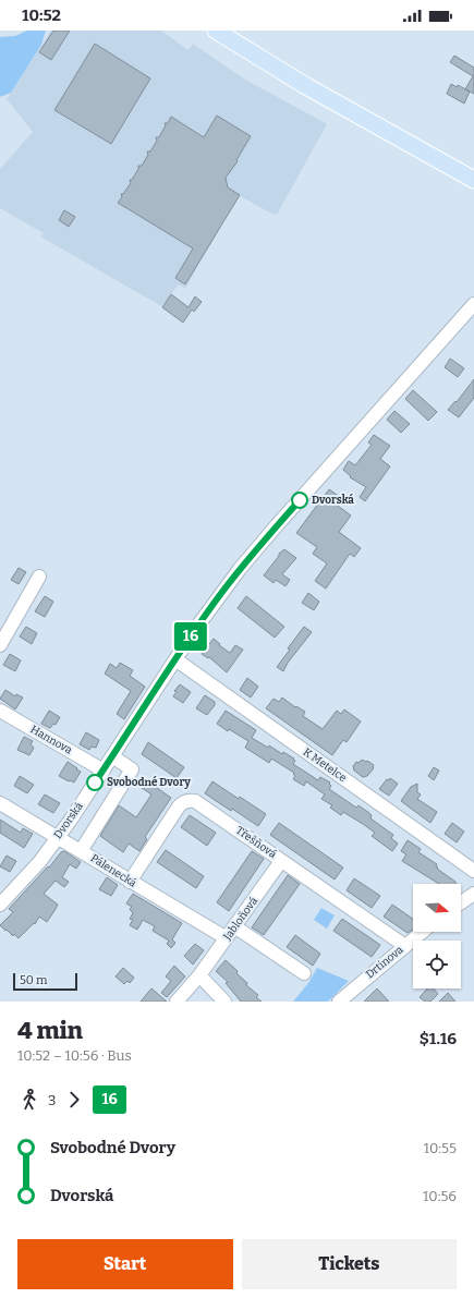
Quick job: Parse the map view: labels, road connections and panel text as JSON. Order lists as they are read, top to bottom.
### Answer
{
  "streets": {
    "street": [
      "Hannova",
      "K Metelce",
      "Dvorská",
      "Třešňová",
      "Pálenecká",
      "Jabloňová",
      "Drtinova"
    ]
  },
  "crossings": [
    ["Hannova", "Dvorská"],
    ["K Metelce", "Dvorská"],
    ["Dvorská", "Pálenecká"],
    ["Třešňová", "Pálenecká"],
    ["Třešňová", "Jabloňová"],
    ["Třešňová", "Drtinova"],
    ["Pálenecká", "Jabloňová"]
  ],
  "places": ["Dvorská", "Svobodné Dvory"],
  "lines": ["bus line 16"],
  "scale_bar": "50 m",
  "north": "right",
  "page": {
    "status": "10:52",
    "on_map": "16",
    "scale": "50 m",
    "heading": ["4 min", "10:52 – 10:56 · Bus", "$1.16"],
    "legs": ["3", "16"],
    "list": [
      {
        "name": "Svobodné Dvory",
        "value": "10:55"
      },
      {
        "name": "Dvorská",
        "value": "10:56"
      }
    ],
    "buttons": ["Start", "Tickets"]
  }
}
